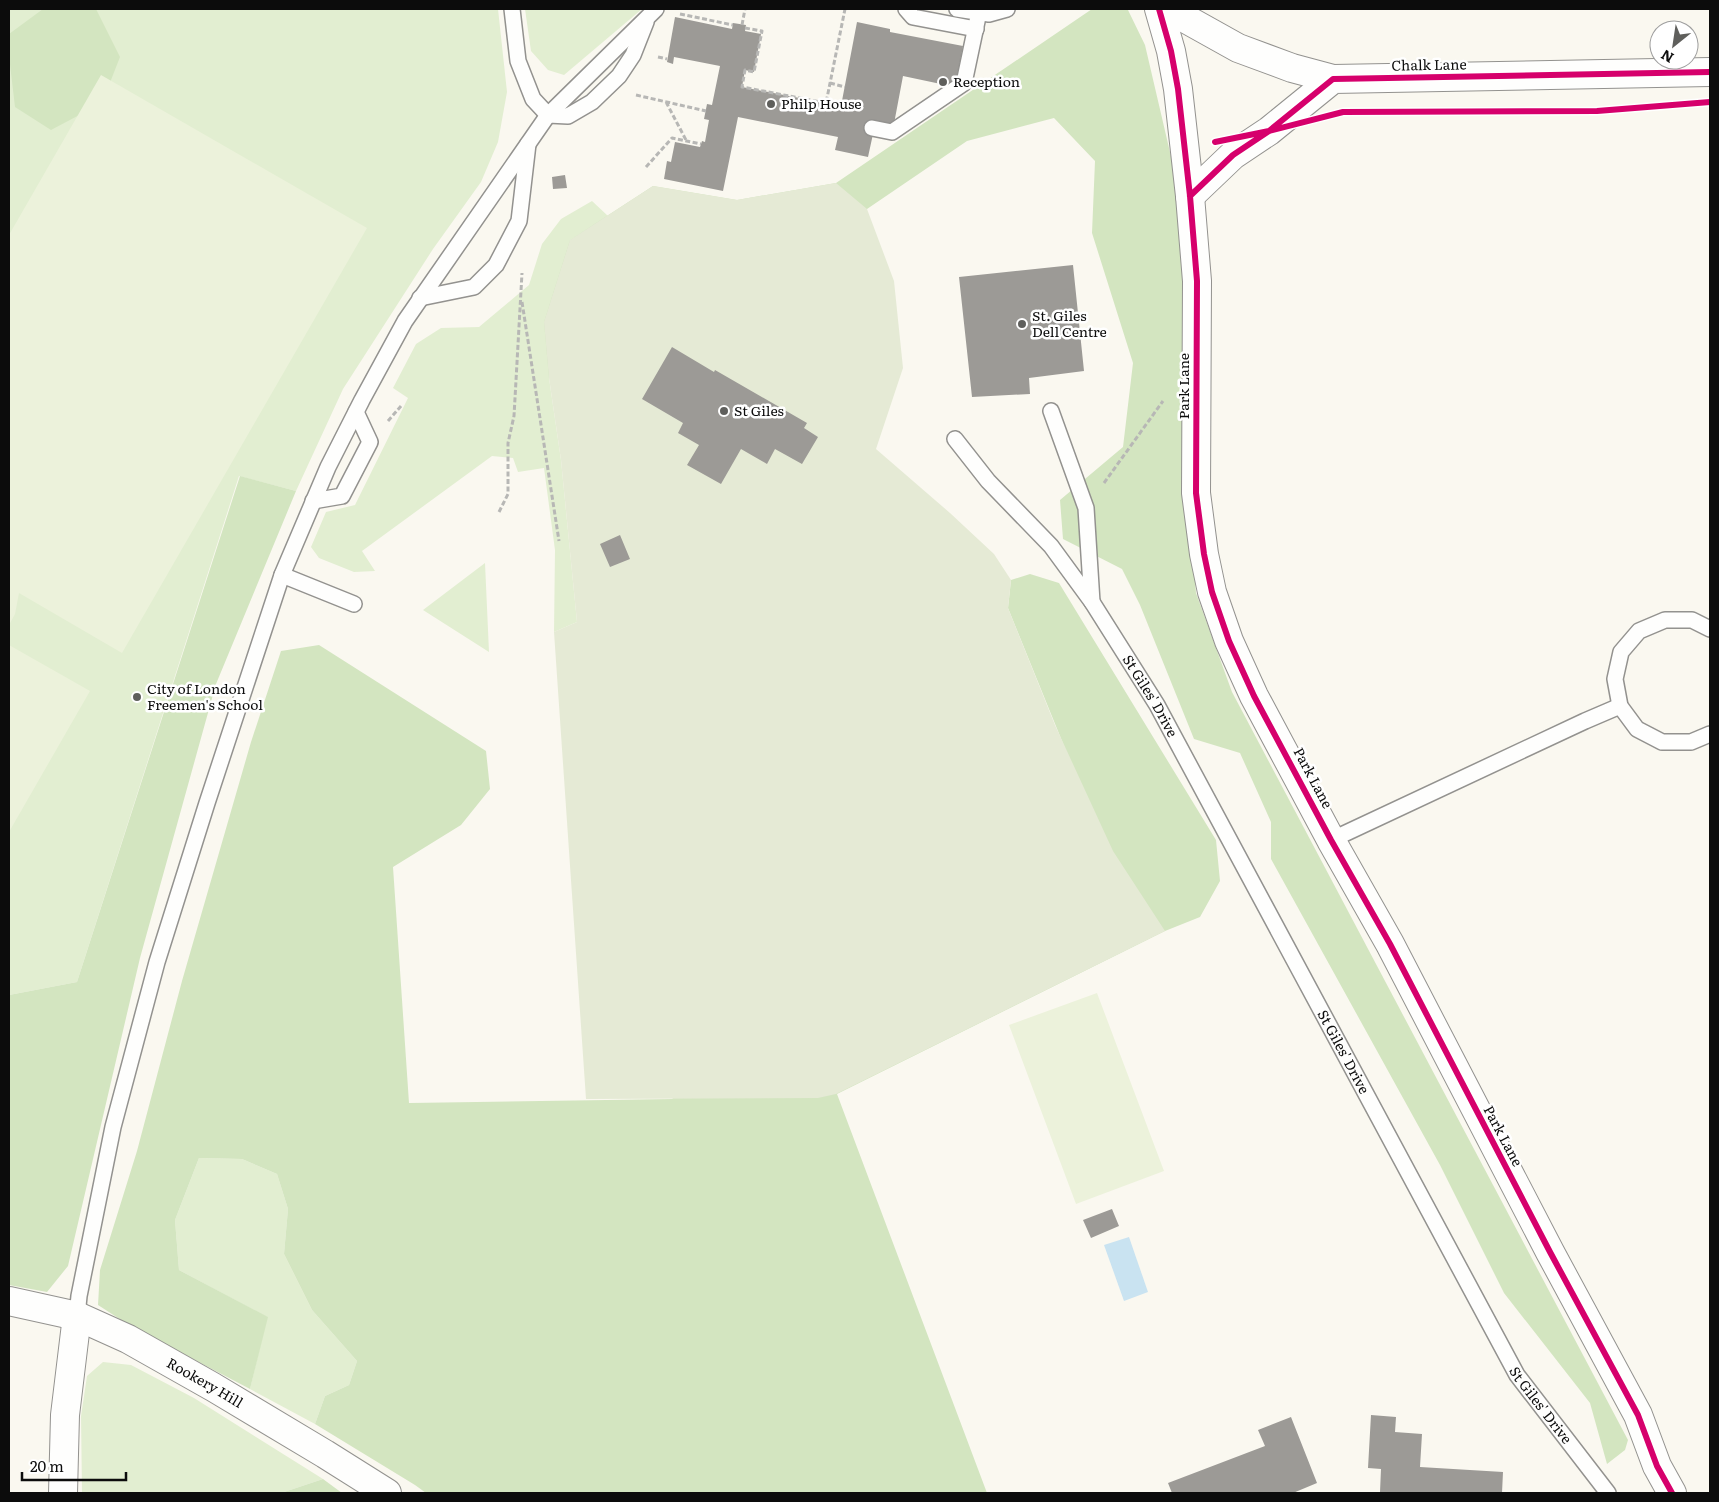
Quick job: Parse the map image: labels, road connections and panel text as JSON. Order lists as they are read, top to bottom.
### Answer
{
  "streets": {
    "street": ["Chalk Lane", "Park Lane", "Rookery Hill"],
    "lane": ["St Giles' Drive"]
  },
  "places": [
    "Reception",
    "Philp House",
    "St. Giles Dell Centre",
    "St Giles",
    "City of London Freemen's School"
  ],
  "scale_bar": "20 m",
  "north": "bottom left"
}
